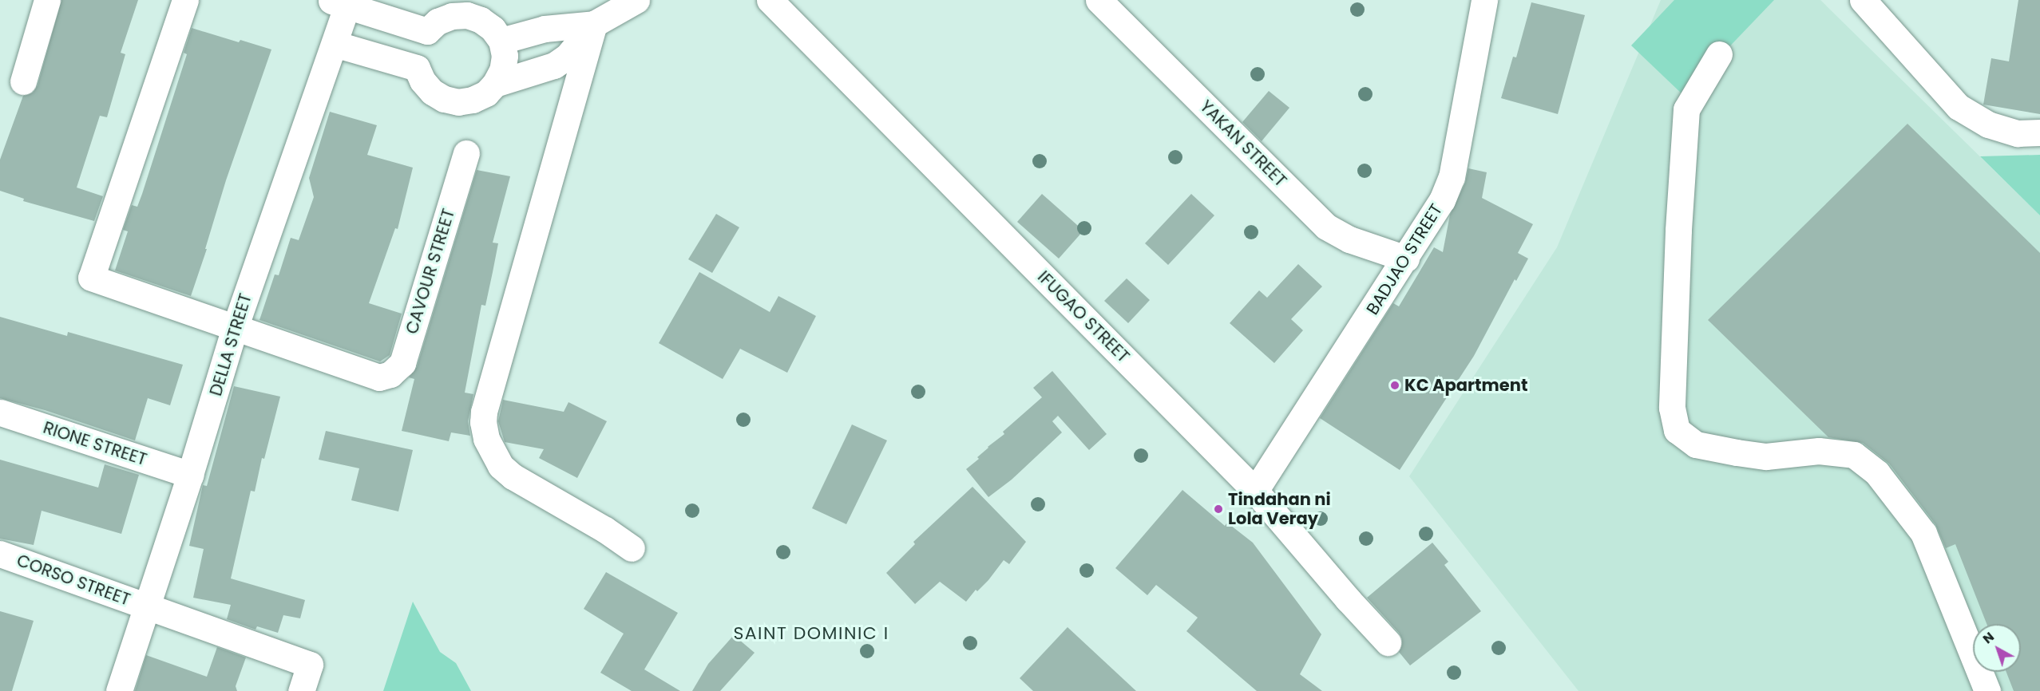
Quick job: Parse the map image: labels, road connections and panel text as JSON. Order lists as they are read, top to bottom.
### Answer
{
  "streets": {
    "street": [
      "YAKAN STREET",
      "BADJAO STREET",
      "CAVOUR STREET",
      "IFUGAO STREET",
      "DELLA STREET",
      "RIONE STREET",
      "CORSO STREET"
    ]
  },
  "crossings": [
    ["YAKAN STREET", "BADJAO STREET"],
    ["BADJAO STREET", "IFUGAO STREET"],
    ["CAVOUR STREET", "DELLA STREET"],
    ["DELLA STREET", "RIONE STREET"],
    ["DELLA STREET", "CORSO STREET"]
  ],
  "districts": ["SAINT DOMINIC I"],
  "places": ["KC Apartment", "Tindahan ni Lola Veray"],
  "north": "top left"
}
